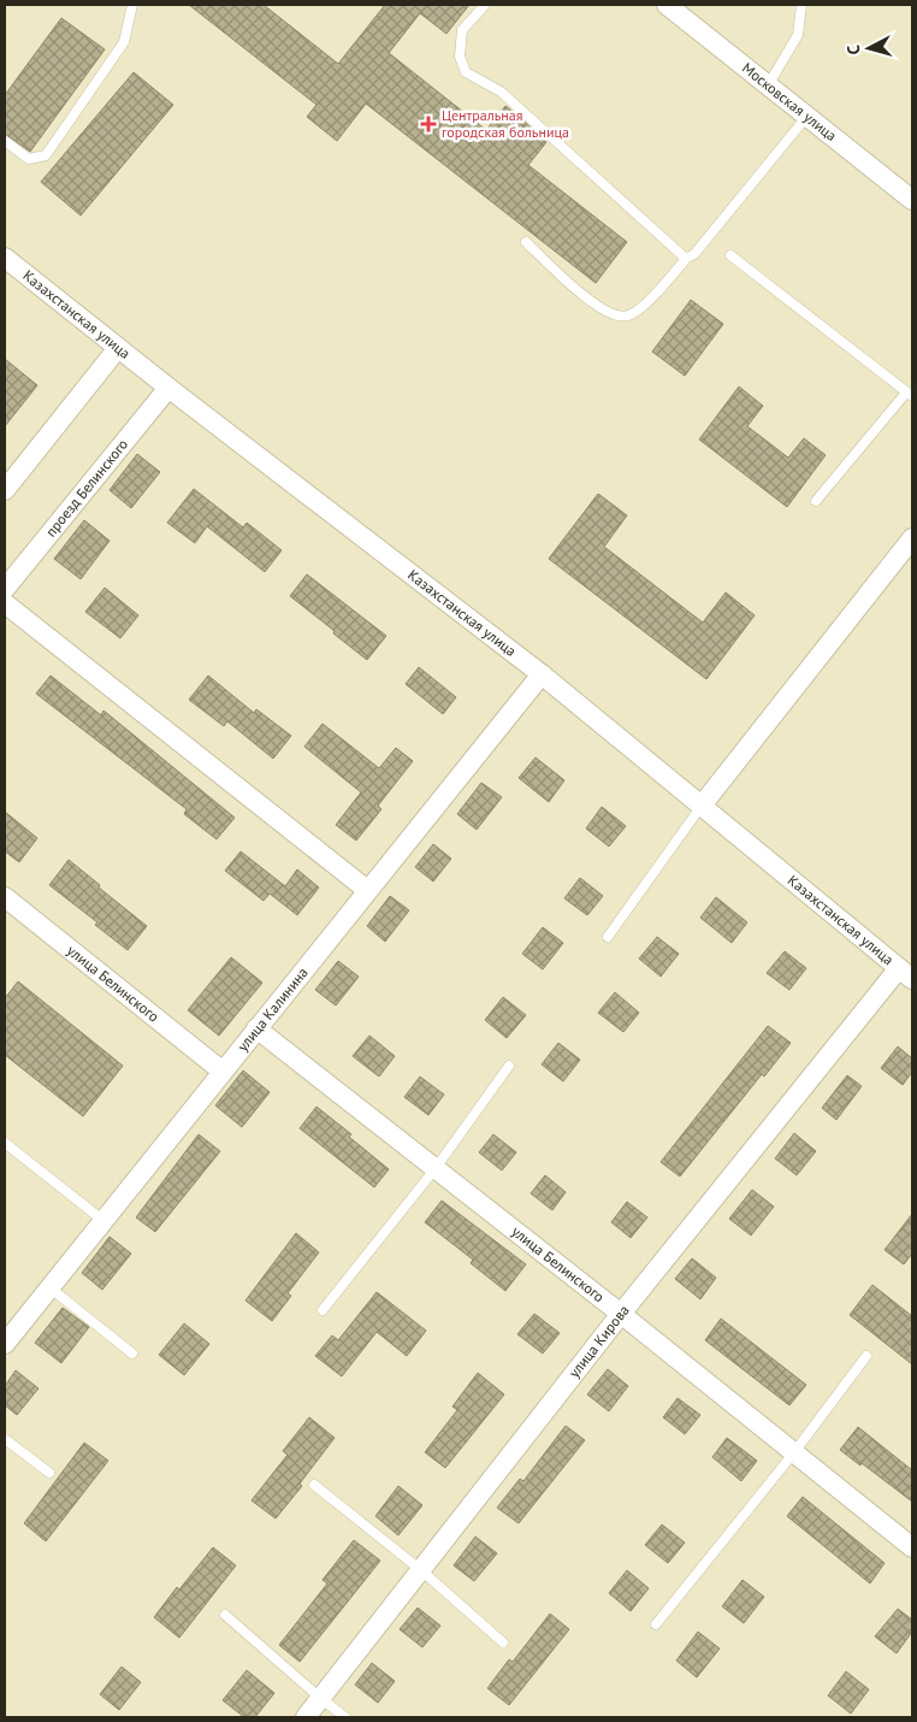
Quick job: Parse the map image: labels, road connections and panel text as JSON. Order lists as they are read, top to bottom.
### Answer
{
  "streets": {
    "street": [
      "Московская улица",
      "Казахстанская улица",
      "проезд Белинского",
      "улица Белинского",
      "улица Калинина",
      "улица Кирова"
    ]
  },
  "crossings": [
    ["Казахстанская улица", "проезд Белинского"],
    ["Казахстанская улица", "улица Калинина"],
    ["Казахстанская улица", "улица Кирова"],
    ["улица Белинского", "улица Калинина"],
    ["улица Белинского", "улица Кирова"]
  ],
  "places": {
    "health": ["Центральная городская больница"]
  },
  "north": "left"
}
